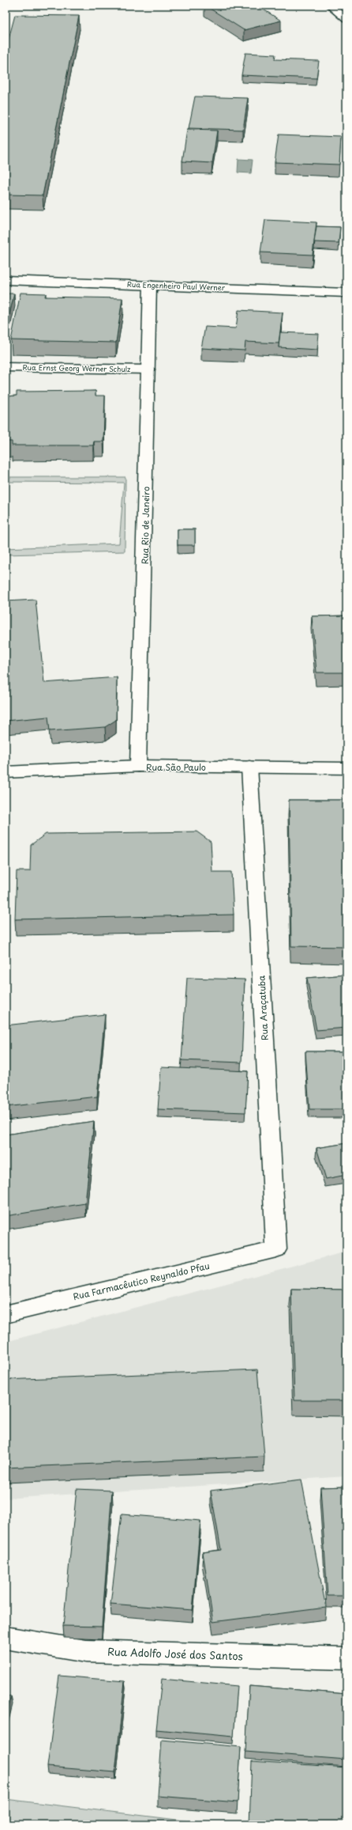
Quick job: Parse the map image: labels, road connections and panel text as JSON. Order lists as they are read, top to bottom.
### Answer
{
  "streets": {
    "street": [
      "Rua Engenheiro Paul Werner",
      "Rua Ernst Georg Werner Schulz",
      "Rua Rio de Janeiro",
      "Rua São Paulo",
      "Rua Araçatuba",
      "Rua Farmacêutico Reynaldo Pfau",
      "Rua Adolfo José dos Santos"
    ]
  },
  "crossings": [
    ["Rua Engenheiro Paul Werner", "Rua Rio de Janeiro"],
    ["Rua Ernst Georg Werner Schulz", "Rua Rio de Janeiro"],
    ["Rua Rio de Janeiro", "Rua São Paulo"],
    ["Rua São Paulo", "Rua Araçatuba"],
    ["Rua Araçatuba", "Rua Farmacêutico Reynaldo Pfau"]
  ]
}
